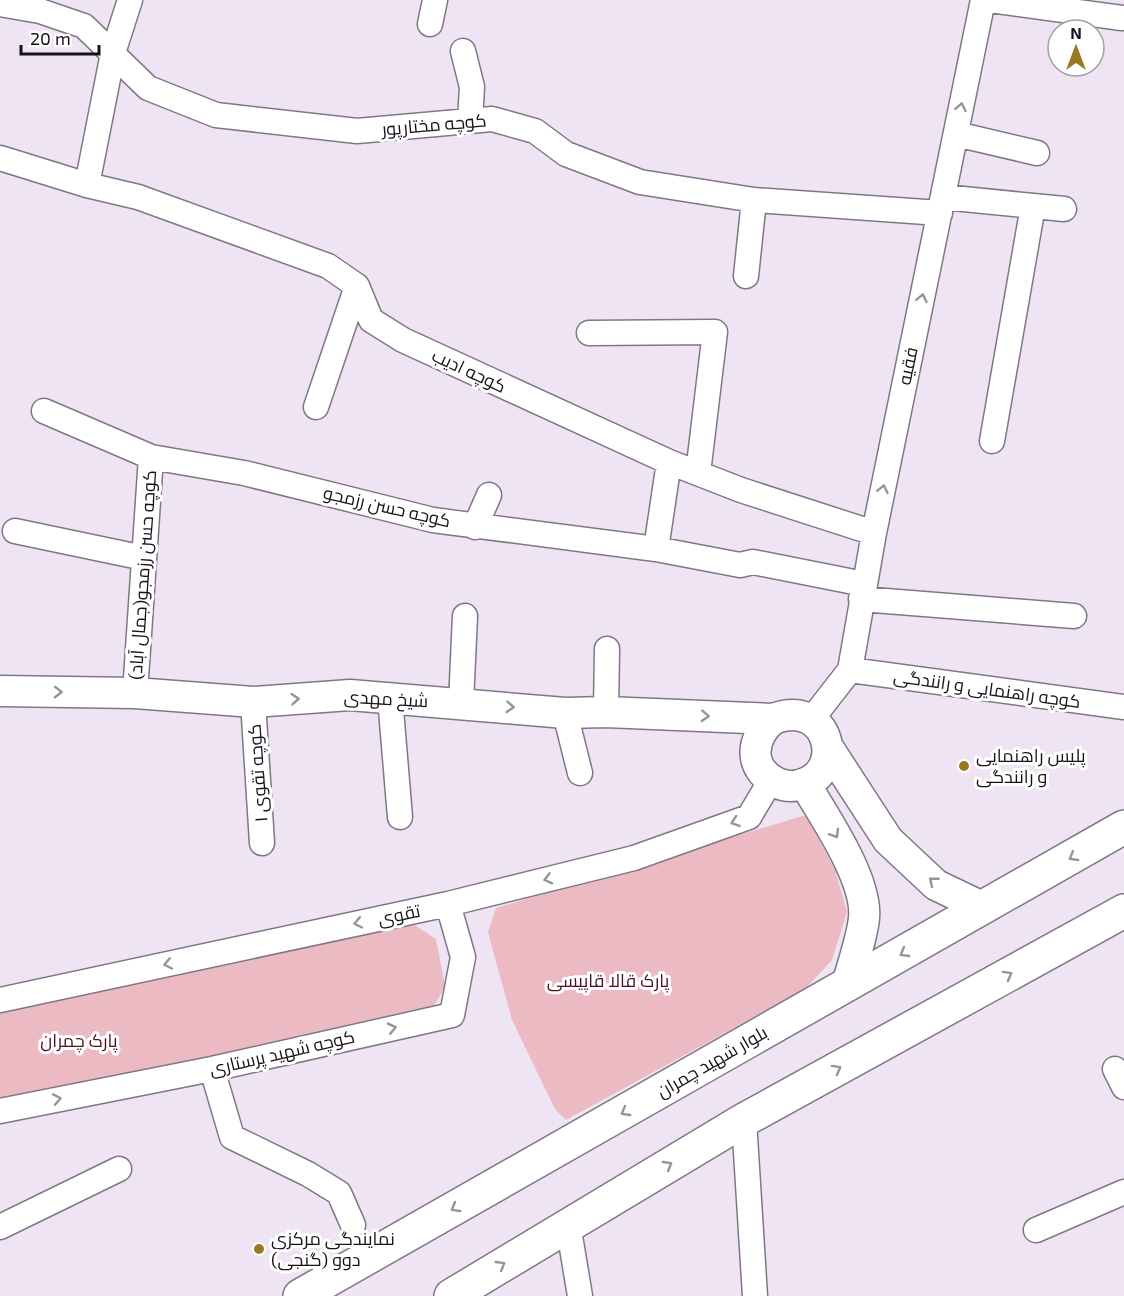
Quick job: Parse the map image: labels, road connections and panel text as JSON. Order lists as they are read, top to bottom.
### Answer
{
  "streets": {
    "main road": ["بلوار شهید چمران"],
    "street": [
      "کوچه مختارپور",
      "فقیه",
      "کوچه ادیب",
      "کوچه حسن رزمجو",
      "کوچه حسن رزمجو(جمال آباد)",
      "کوچه راهنمایی و رانندگی",
      "شیخ مهدی",
      "کوچه تقوی ۱",
      "تقوی",
      "کوچه شهید پرستاری"
    ]
  },
  "crossings": [
    ["کوچه مختارپور", "فقیه"],
    ["فقیه", "کوچه ادیب"],
    ["فقیه", "کوچه حسن رزمجو"],
    ["فقیه", "کوچه راهنمایی و رانندگی"],
    ["فقیه", "شیخ مهدی"],
    ["فقیه", "تقوی"],
    ["کوچه حسن رزمجو", "کوچه حسن رزمجو(جمال آباد)"],
    ["کوچه حسن رزمجو(جمال آباد)", "شیخ مهدی"],
    ["شیخ مهدی", "کوچه تقوی ۱"],
    ["شیخ مهدی", "تقوی"],
    ["تقوی", "کوچه شهید پرستاری"]
  ],
  "one_way": ["شیخ مهدی", "تقوی", "کوچه شهید پرستاری"],
  "parks": ["پارک قالا قاپیسی", "پارک چمران"],
  "places": ["پلیس راهنمایی و رانندگی", "نمایندگی مرکزی دوو (گنجی)"],
  "scale_bar": "20 m",
  "north": "top"
}
